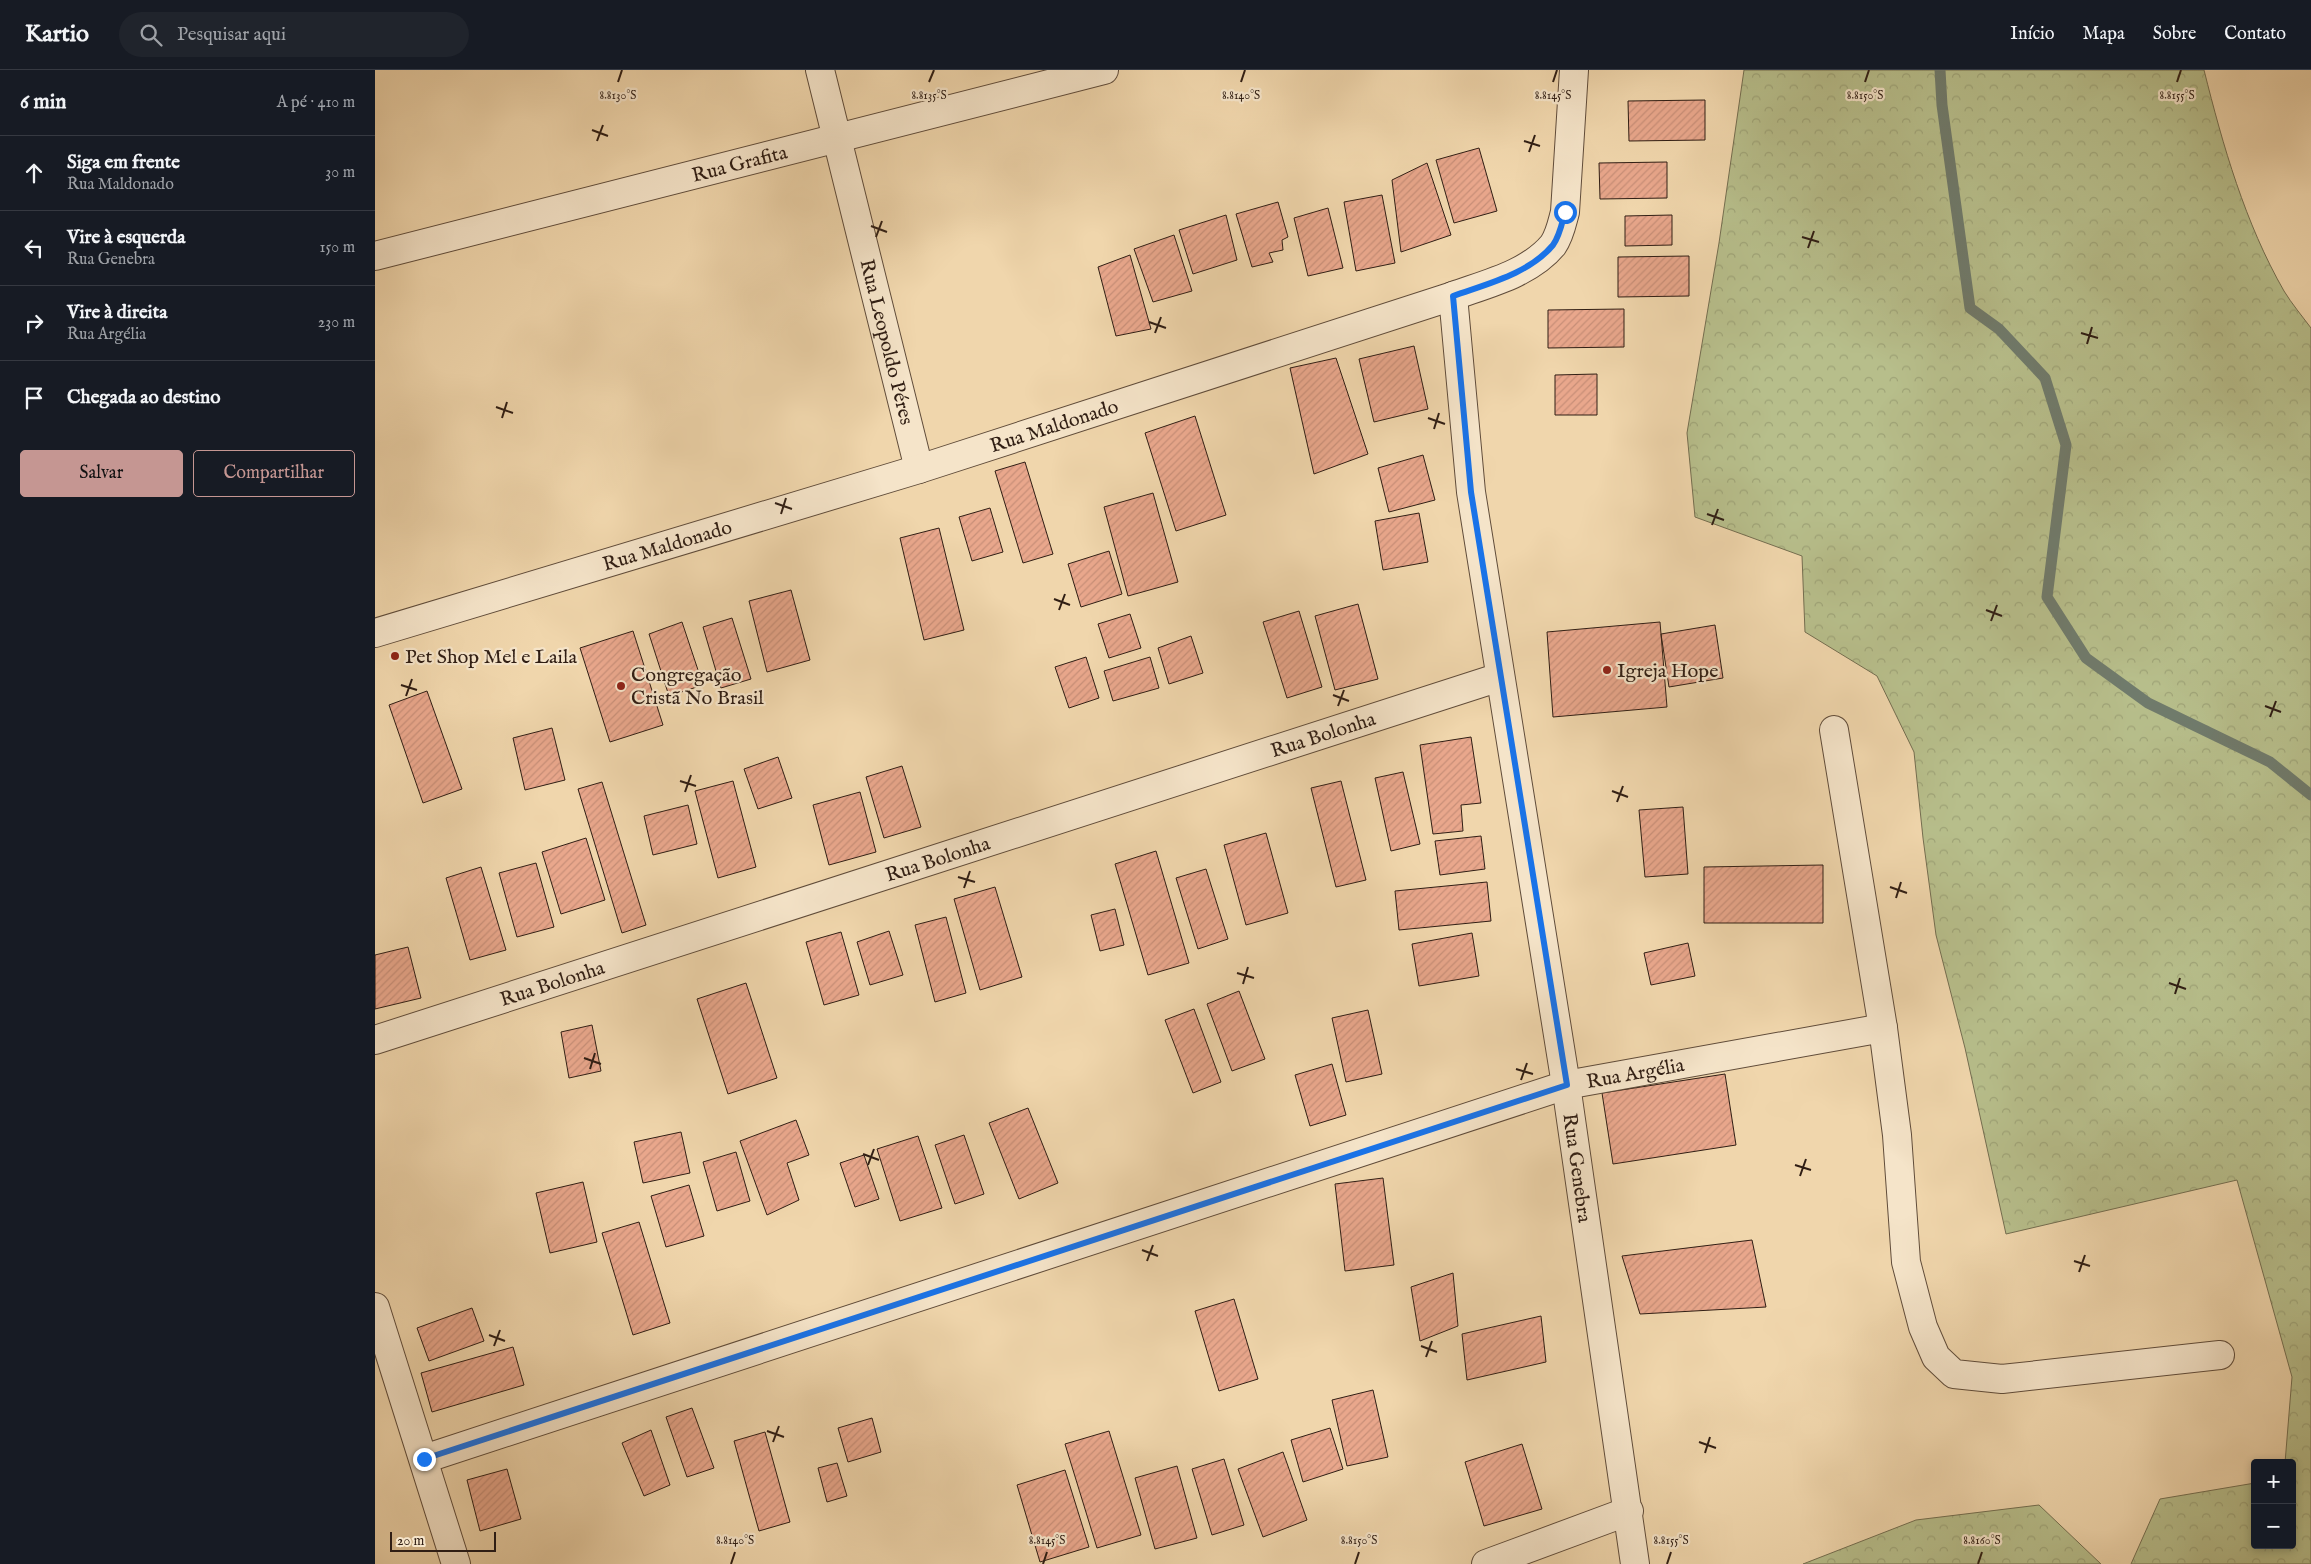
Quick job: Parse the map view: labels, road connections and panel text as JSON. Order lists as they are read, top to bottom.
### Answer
{
  "streets": {
    "street": [
      "Rua Grafita",
      "Rua Leopoldo Péres",
      "Rua Maldonado",
      "Rua Bolonha",
      "Rua Argélia",
      "Rua Genebra"
    ]
  },
  "crossings": [
    ["Rua Grafita", "Rua Leopoldo Péres"],
    ["Rua Leopoldo Péres", "Rua Maldonado"],
    ["Rua Maldonado", "Rua Genebra"],
    ["Rua Bolonha", "Rua Genebra"],
    ["Rua Argélia", "Rua Genebra"]
  ],
  "places": ["Pet Shop Mel e Laila", "Igreja Hope", "Congregação Cristã No Brasil"],
  "scale_bar": "20 m",
  "page": {
    "header": "Kartio",
    "search": "Pesquisar aqui",
    "nav": [
      "Início",
      "Mapa",
      "Sobre",
      "Contato"
    ],
    "heading": ["6 min", "A pé · 410 m"],
    "list": [
      ["Siga em frente", "Rua Maldonado", "30 m"],
      ["Vire à esquerda", "Rua Genebra", "150 m"],
      ["Vire à direita", "Rua Argélia", "230 m"],
      "Chegada ao destino"
    ],
    "buttons": ["Salvar", "Compartilhar"],
    "map_buttons": ["+", "−"],
    "scale": "20 m"
  },
  "coordinates": [
    "8.8130°S",
    "8.8135°S",
    "8.8140°S",
    "8.8145°S",
    "8.8150°S",
    "8.8155°S",
    "8.8160°S"
  ]
}
